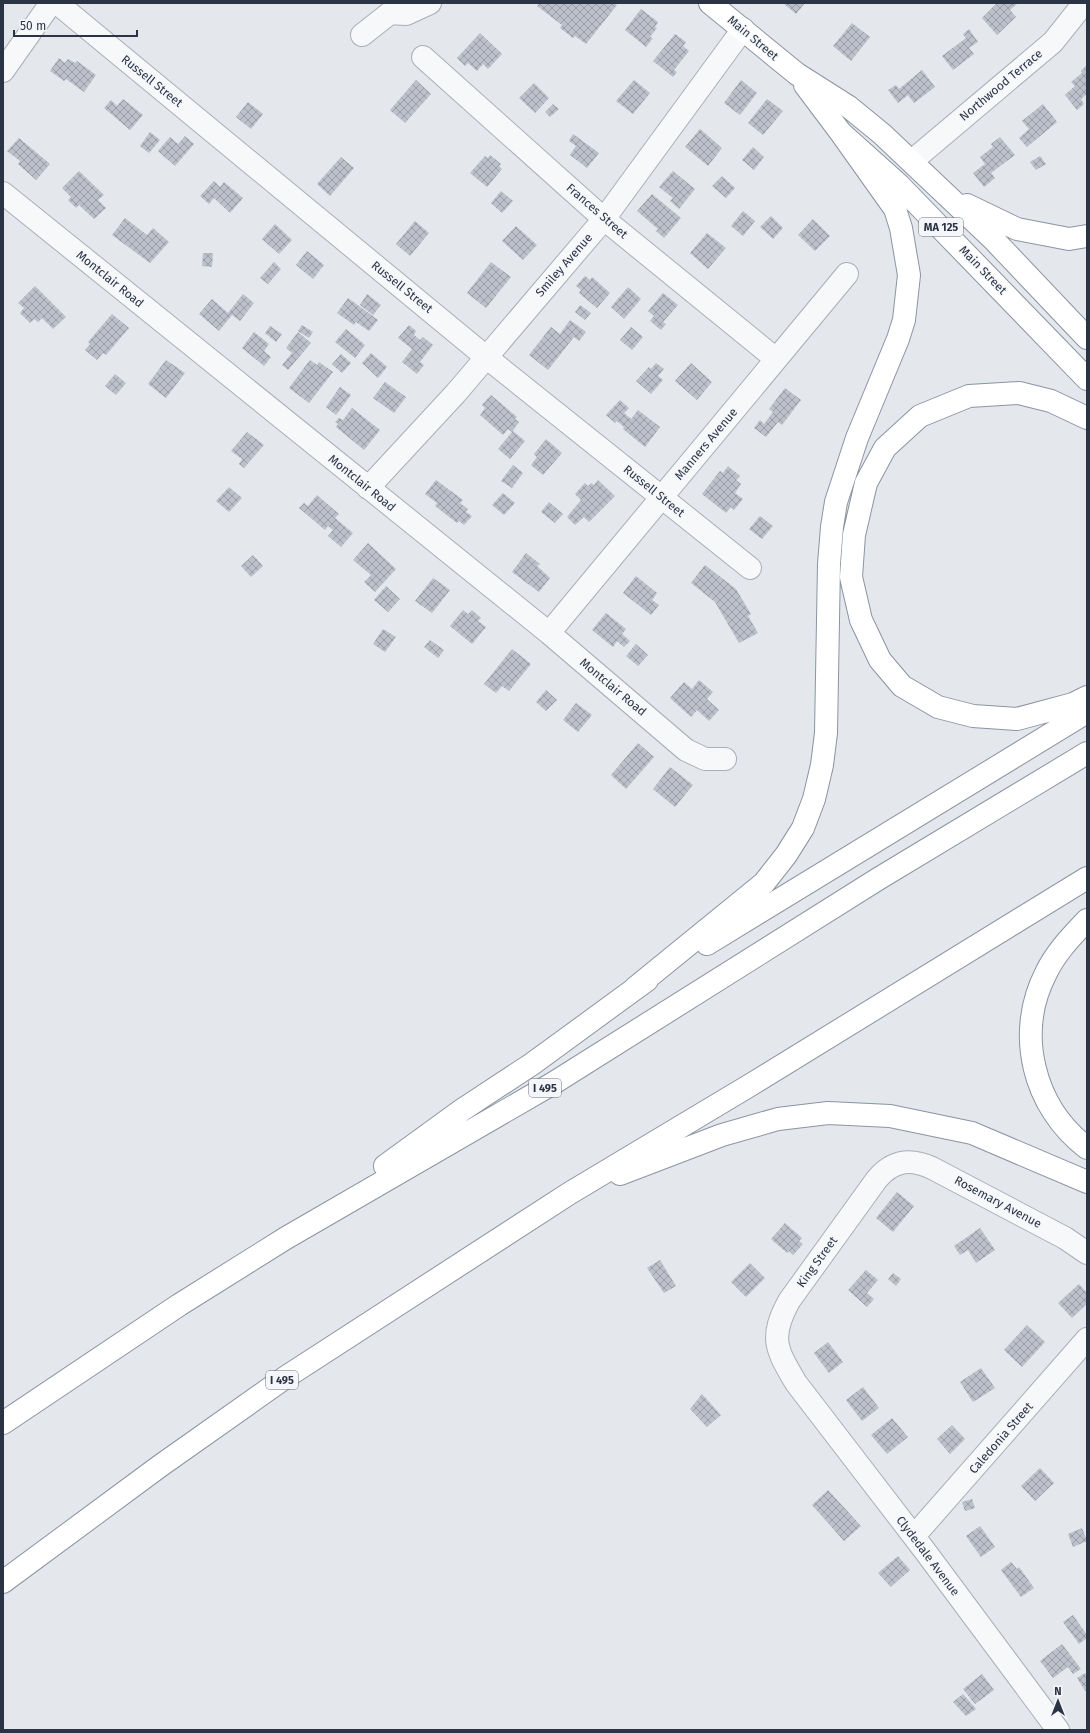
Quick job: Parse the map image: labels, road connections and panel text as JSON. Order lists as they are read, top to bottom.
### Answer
{
  "streets": {
    "highway": ["Main Street", "MA 125", "I 495"],
    "street": [
      "Russell Street",
      "Northwood Terrace",
      "Frances Street",
      "Smiley Avenue",
      "Montclair Road",
      "Manners Avenue",
      "Rosemary Avenue",
      "King Street",
      "Caledonia Street",
      "Clydedale Avenue"
    ]
  },
  "crossings": [
    ["Main Street", "Northwood Terrace"],
    ["Main Street", "Smiley Avenue"],
    ["Russell Street", "Smiley Avenue"],
    ["Russell Street", "Manners Avenue"],
    ["Frances Street", "Smiley Avenue"],
    ["Frances Street", "Manners Avenue"],
    ["Smiley Avenue", "Montclair Road"],
    ["Montclair Road", "Manners Avenue"],
    ["Rosemary Avenue", "King Street"],
    ["King Street", "Clydedale Avenue"],
    ["Caledonia Street", "Clydedale Avenue"]
  ],
  "scale_bar": "50 m",
  "north": "top"
}
